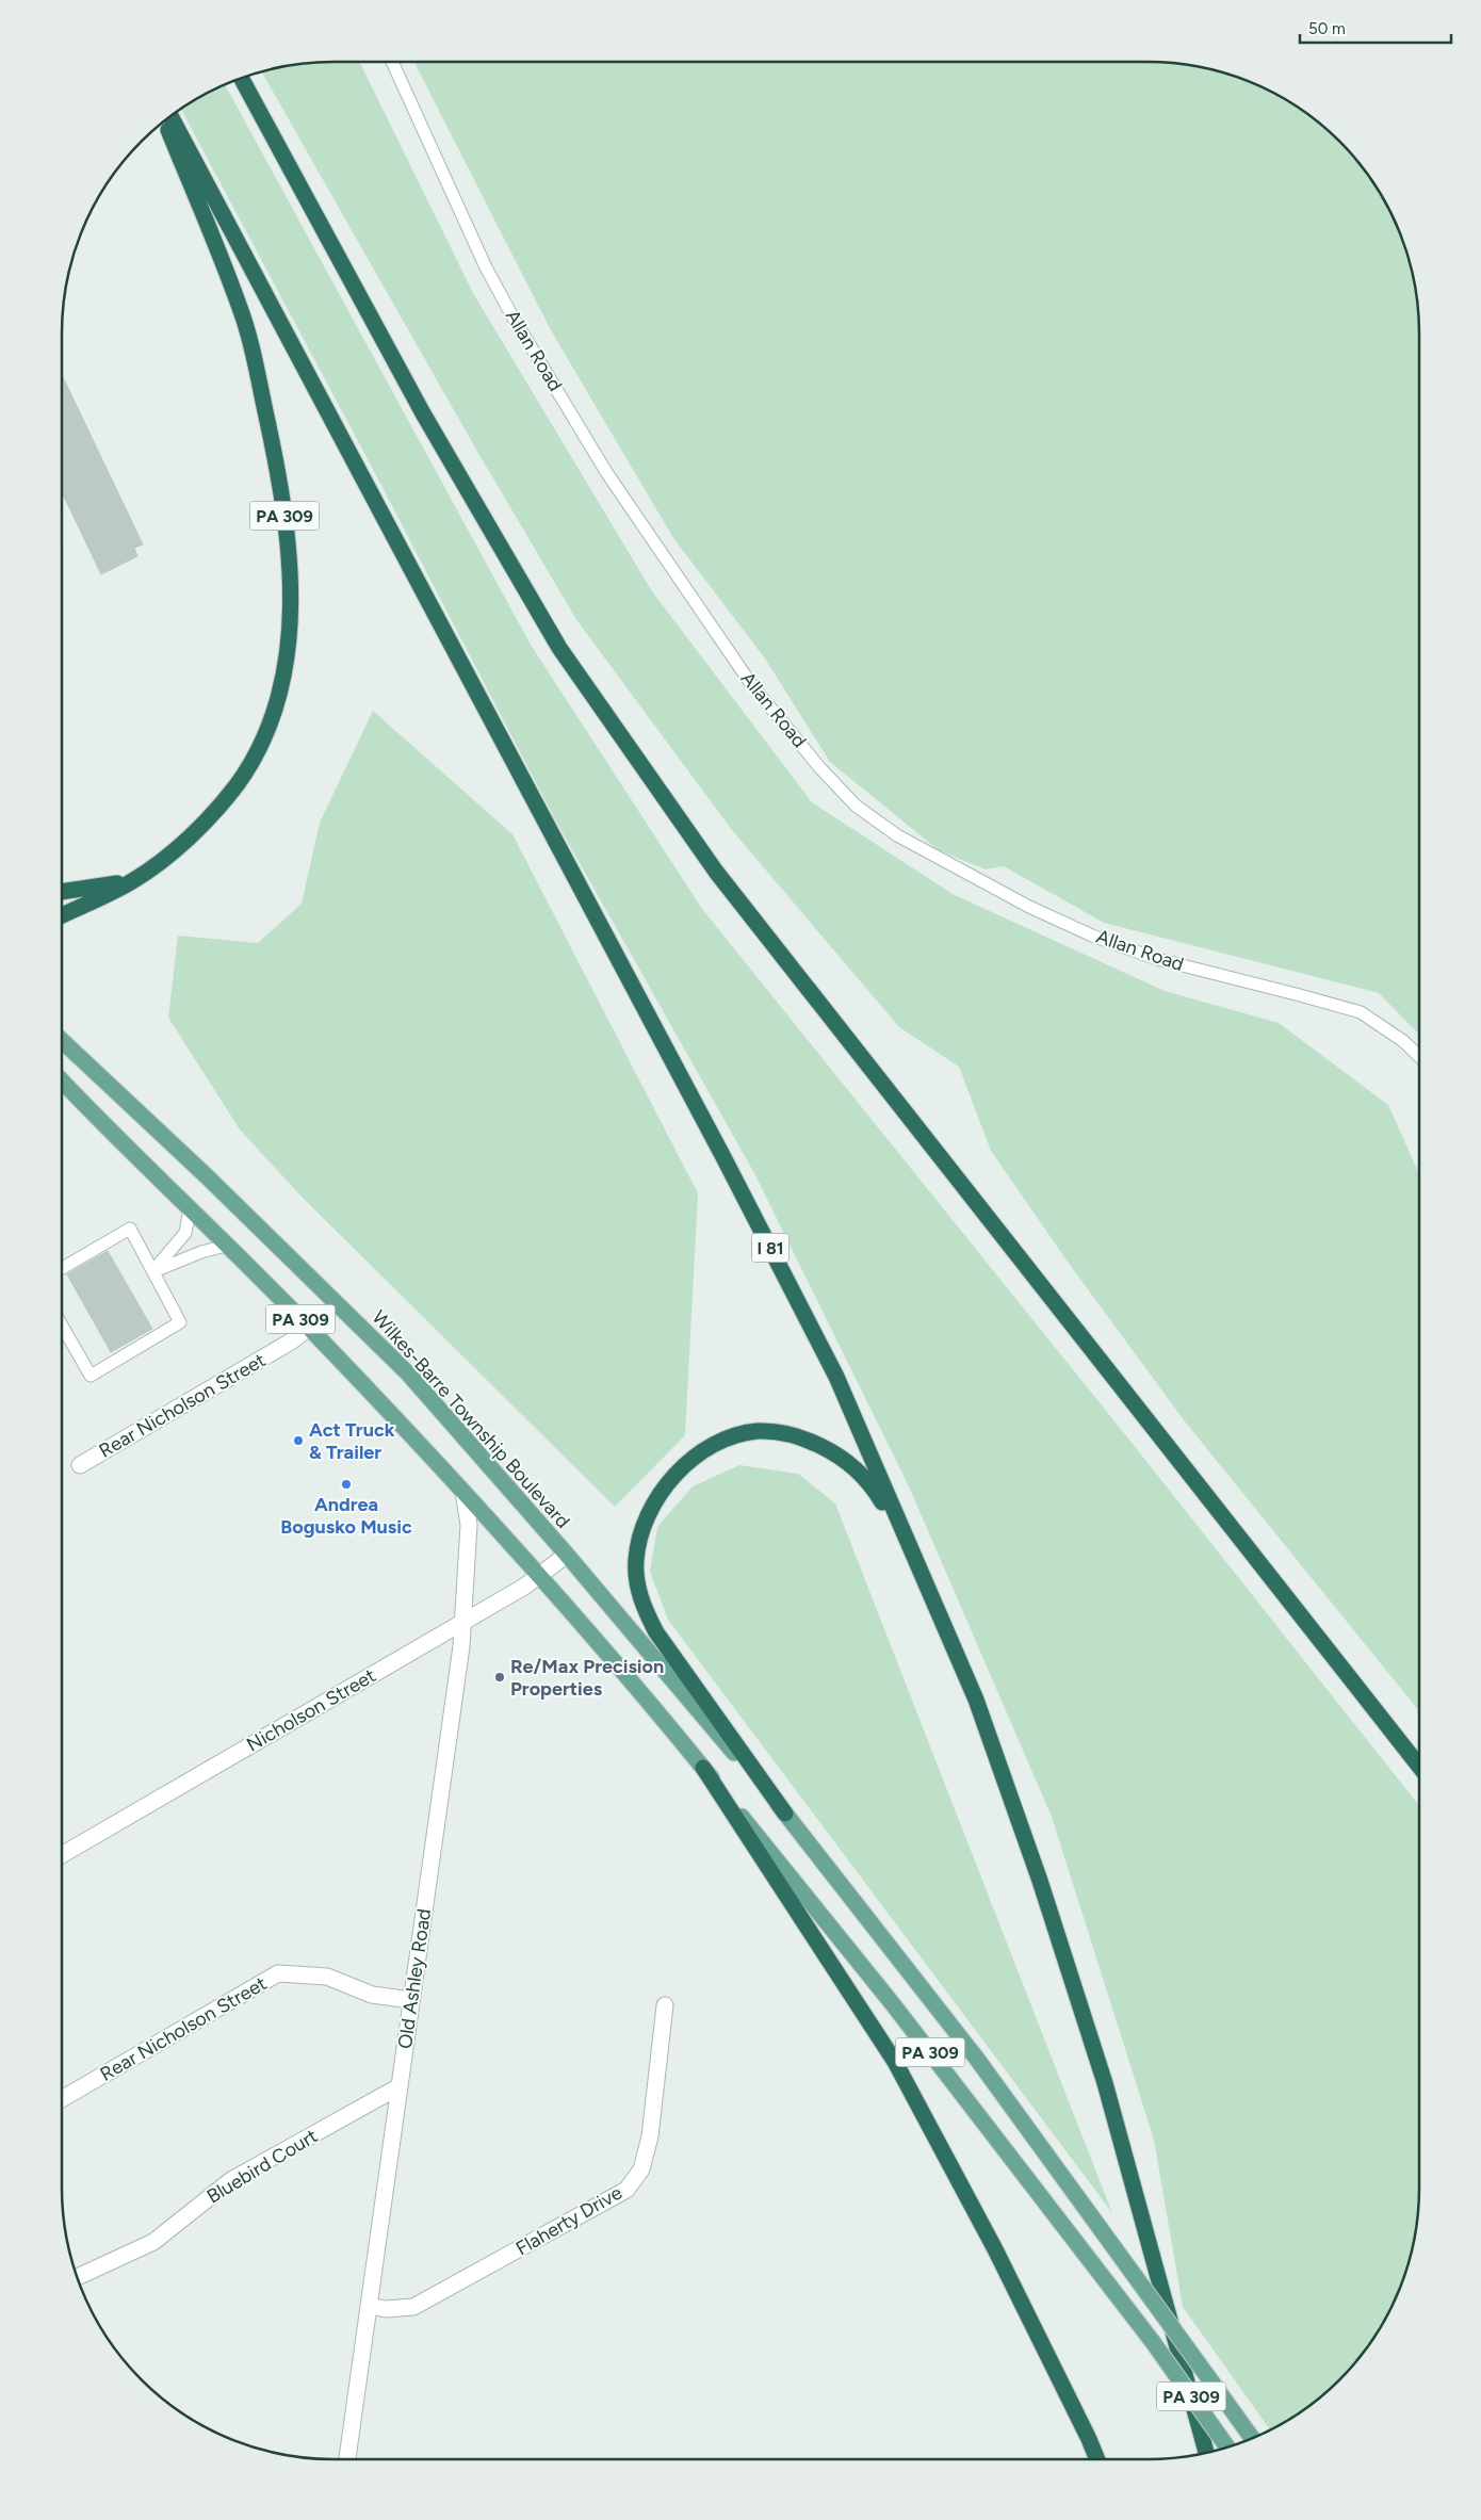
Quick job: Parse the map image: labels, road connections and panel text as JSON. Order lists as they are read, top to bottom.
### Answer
{
  "streets": {
    "highway": ["PA 309", "I 81"],
    "main road": ["Wilkes-Barre Township Boulevard"],
    "street": [
      "Rear Nicholson Street",
      "Nicholson Street",
      "Old Ashley Road",
      "Bluebird Court",
      "Flaherty Drive"
    ],
    "lane": ["Allan Road"]
  },
  "crossings": [
    ["PA 309", "Rear Nicholson Street"],
    ["PA 309", "Wilkes-Barre Township Boulevard"],
    ["PA 309", "Nicholson Street"],
    ["PA 309", "Old Ashley Road"],
    ["Rear Nicholson Street", "Old Ashley Road"],
    ["Wilkes-Barre Township Boulevard", "Nicholson Street"],
    ["Nicholson Street", "Old Ashley Road"],
    ["Old Ashley Road", "Bluebird Court"],
    ["Old Ashley Road", "Flaherty Drive"]
  ],
  "places": ["Act Truck & Trailer", "Andrea Bogusko Music", "Re/Max Precision Properties"],
  "scale_bar": "50 m"
}
